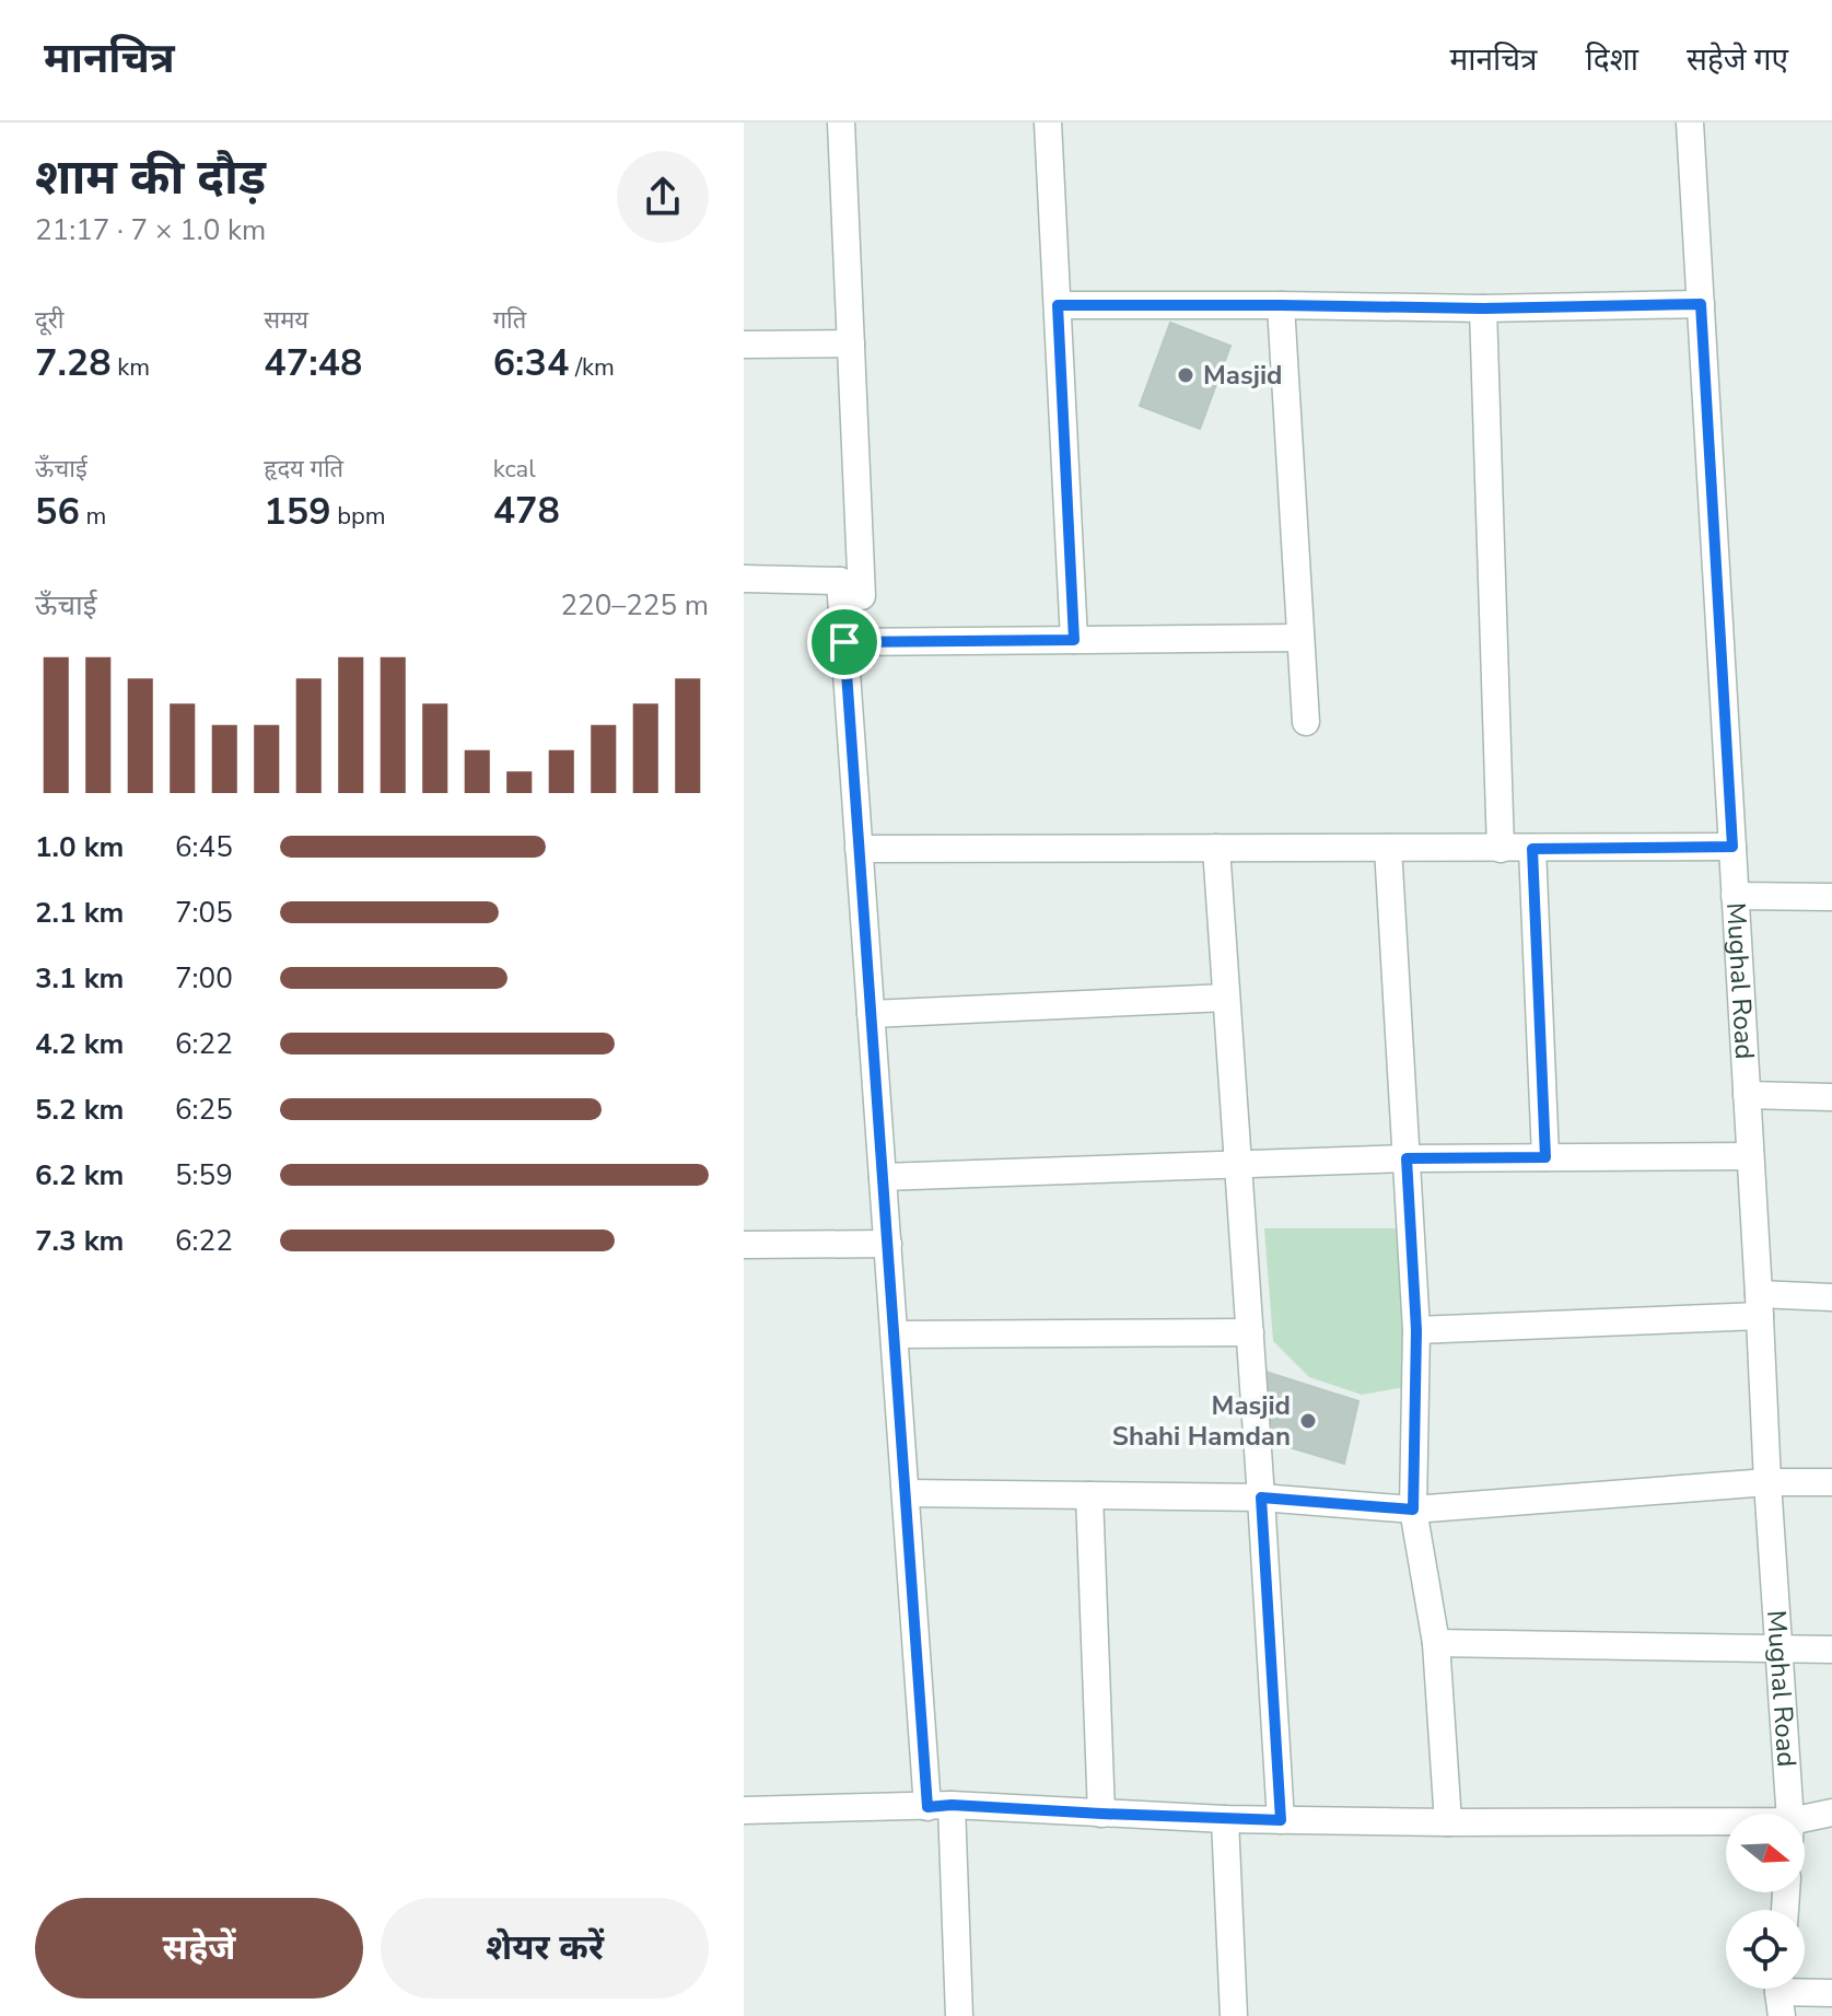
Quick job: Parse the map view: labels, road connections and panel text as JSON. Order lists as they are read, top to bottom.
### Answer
{
  "streets": {
    "street": ["Mughal Road"]
  },
  "places": ["Masjid", "Masjid Shahi Hamdan"],
  "north": "right",
  "page": {
    "header": "मानचित्र",
    "nav": ["मानचित्र", "दिशा", "सहेजे गए"],
    "heading": ["शाम की दौड़", "21:17 · 7 × 1.0 km"],
    "stats": [
      ["दूरी", "7.28 km"],
      ["समय", "47:48"],
      ["गति", "6:34 /km"],
      ["ऊँचाई", "56 m"],
      ["हृदय गति", "159 bpm"],
      ["kcal", "478"]
    ],
    "chart": ["ऊँचाई", "220–225 m"],
    "list": [
      {
        "name": "1.0 km",
        "note": "6:45"
      },
      {
        "name": "2.1 km",
        "note": "7:05"
      },
      {
        "name": "3.1 km",
        "note": "7:00"
      },
      {
        "name": "4.2 km",
        "note": "6:22"
      },
      {
        "name": "5.2 km",
        "note": "6:25"
      },
      {
        "name": "6.2 km",
        "note": "5:59"
      },
      {
        "name": "7.3 km",
        "note": "6:22"
      }
    ],
    "buttons": ["सहेजें", "शेयर करें"]
  }
}
